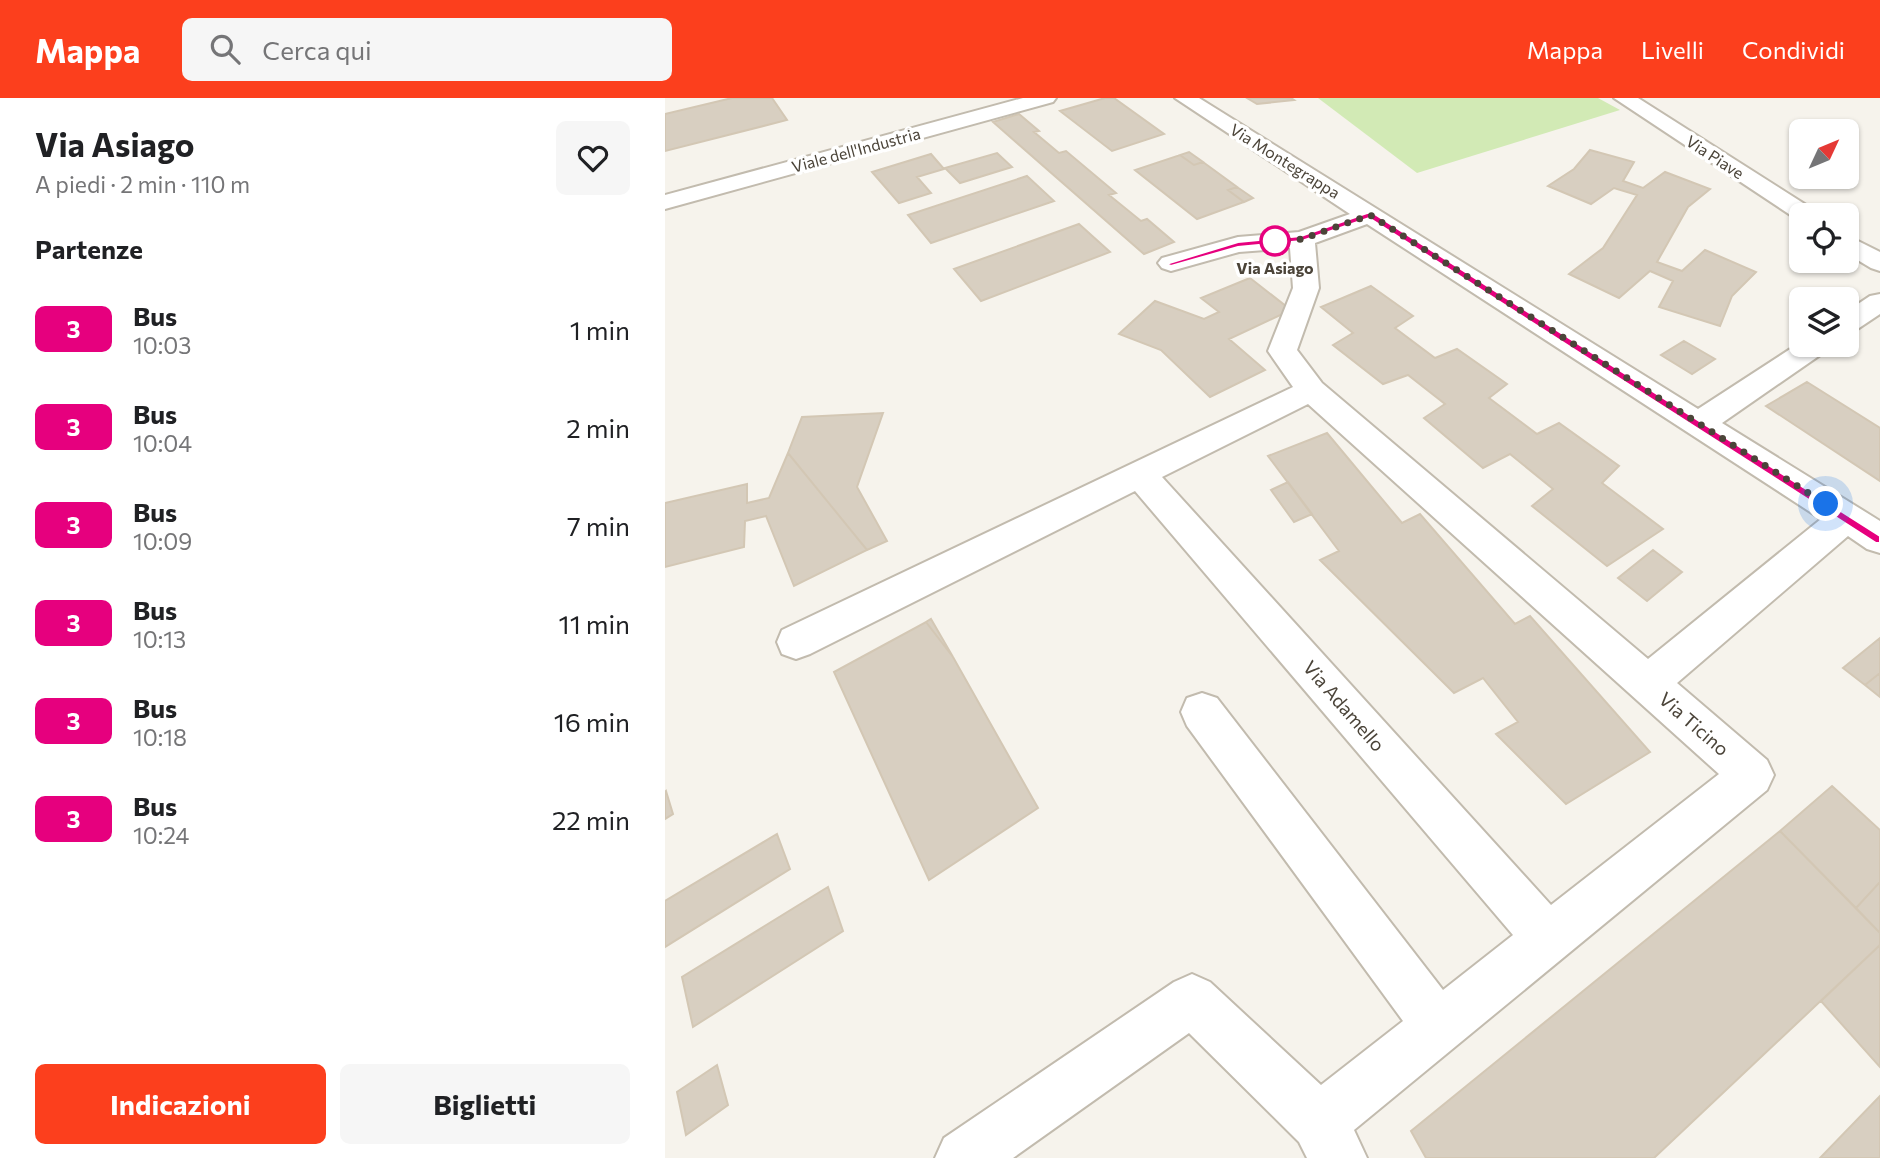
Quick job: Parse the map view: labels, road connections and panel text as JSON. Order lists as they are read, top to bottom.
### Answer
{
  "streets": {
    "street": [
      "Viale dell'Industria",
      "Via Piave",
      "Via Montegrappa",
      "Via Adamello",
      "Via Ticino"
    ]
  },
  "crossings": [
    ["Via Adamello", "Via Ticino"]
  ],
  "places": ["Via Asiago"],
  "lines": ["bus line 3"],
  "north": "top right",
  "page": {
    "header": "Mappa",
    "search": "Cerca qui",
    "nav": ["Mappa", "Livelli", "Condividi"],
    "heading": [
      ["Via Asiago", "A piedi · 2 min · 110 m"],
      "Partenze"
    ],
    "list": [
      {
        "mark": "3",
        "name": "Bus",
        "note": "10:03",
        "value": "1 min"
      },
      {
        "mark": "3",
        "name": "Bus",
        "note": "10:04",
        "value": "2 min"
      },
      {
        "mark": "3",
        "name": "Bus",
        "note": "10:09",
        "value": "7 min"
      },
      {
        "mark": "3",
        "name": "Bus",
        "note": "10:13",
        "value": "11 min"
      },
      {
        "mark": "3",
        "name": "Bus",
        "note": "10:18",
        "value": "16 min"
      },
      {
        "mark": "3",
        "name": "Bus",
        "note": "10:24",
        "value": "22 min"
      }
    ],
    "buttons": ["Indicazioni", "Biglietti"]
  }
}
